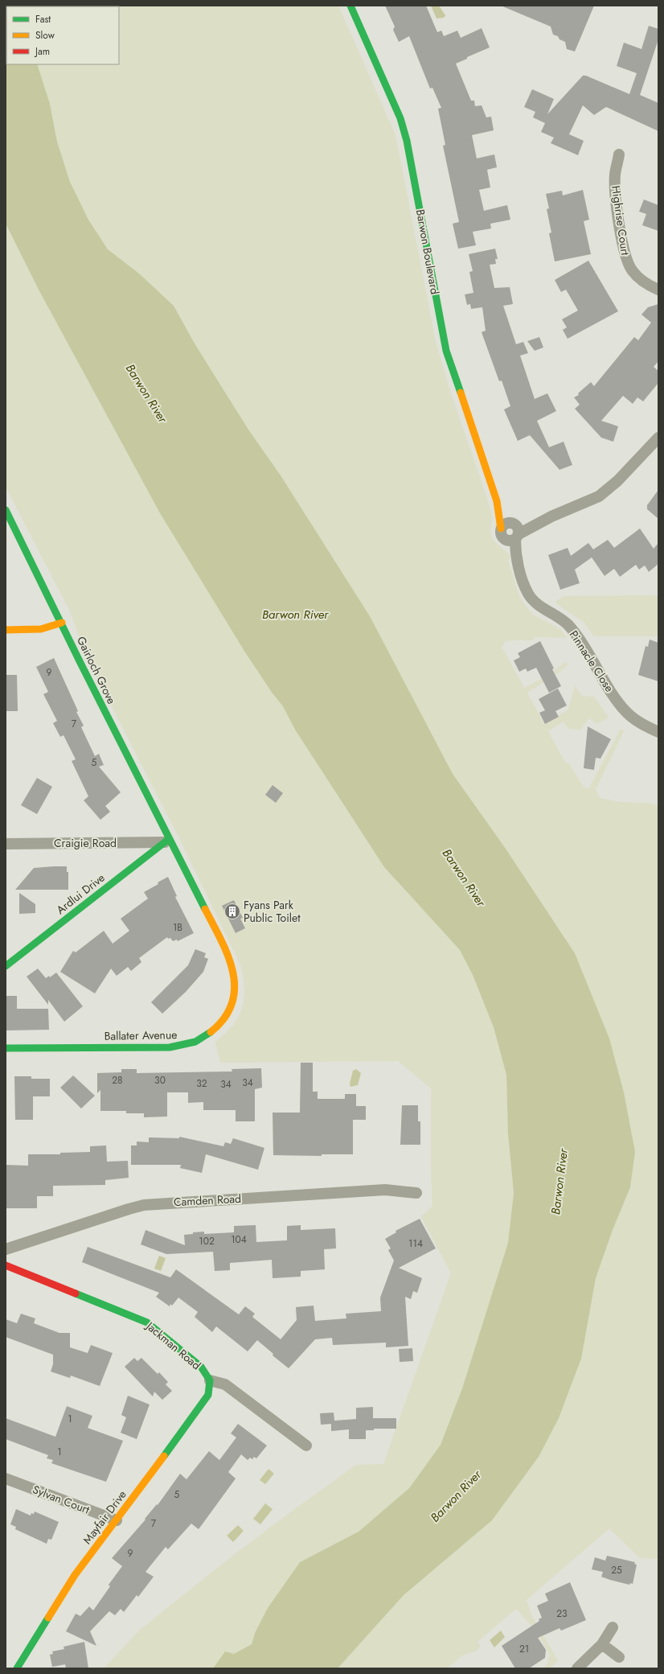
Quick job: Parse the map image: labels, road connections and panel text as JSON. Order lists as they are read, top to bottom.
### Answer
{
  "streets": {
    "street": [
      "Highrise Court",
      "Barwon Boulevard",
      "Pinnacle Close",
      "Gairloch Grove",
      "Craigie Road",
      "Ardlui Drive",
      "Ballater Avenue",
      "Camden Road",
      "Jackman Road",
      "Sylvan Court",
      "Mayfair Drive"
    ]
  },
  "crossings": [
    ["Barwon Boulevard", "Pinnacle Close"],
    ["Gairloch Grove", "Craigie Road"],
    ["Gairloch Grove", "Ardlui Drive"],
    ["Gairloch Grove", "Ballater Avenue"],
    ["Craigie Road", "Ardlui Drive"],
    ["Craigie Road", "Ballater Avenue"],
    ["Ardlui Drive", "Ballater Avenue"],
    ["Jackman Road", "Mayfair Drive"],
    ["Sylvan Court", "Mayfair Drive"]
  ],
  "water": ["Barwon River"],
  "places": {
    "building": ["Fyans Park Public Toilet"]
  },
  "house_numbers": [
    "9",
    "7",
    "5",
    "1B",
    "28",
    "30",
    "34",
    "32",
    "34",
    "104",
    "102",
    "114",
    "1",
    "1",
    "5",
    "7",
    "9",
    "25",
    "23",
    "21"
  ],
  "legend": ["Fast", "Slow", "Jam"]
}
